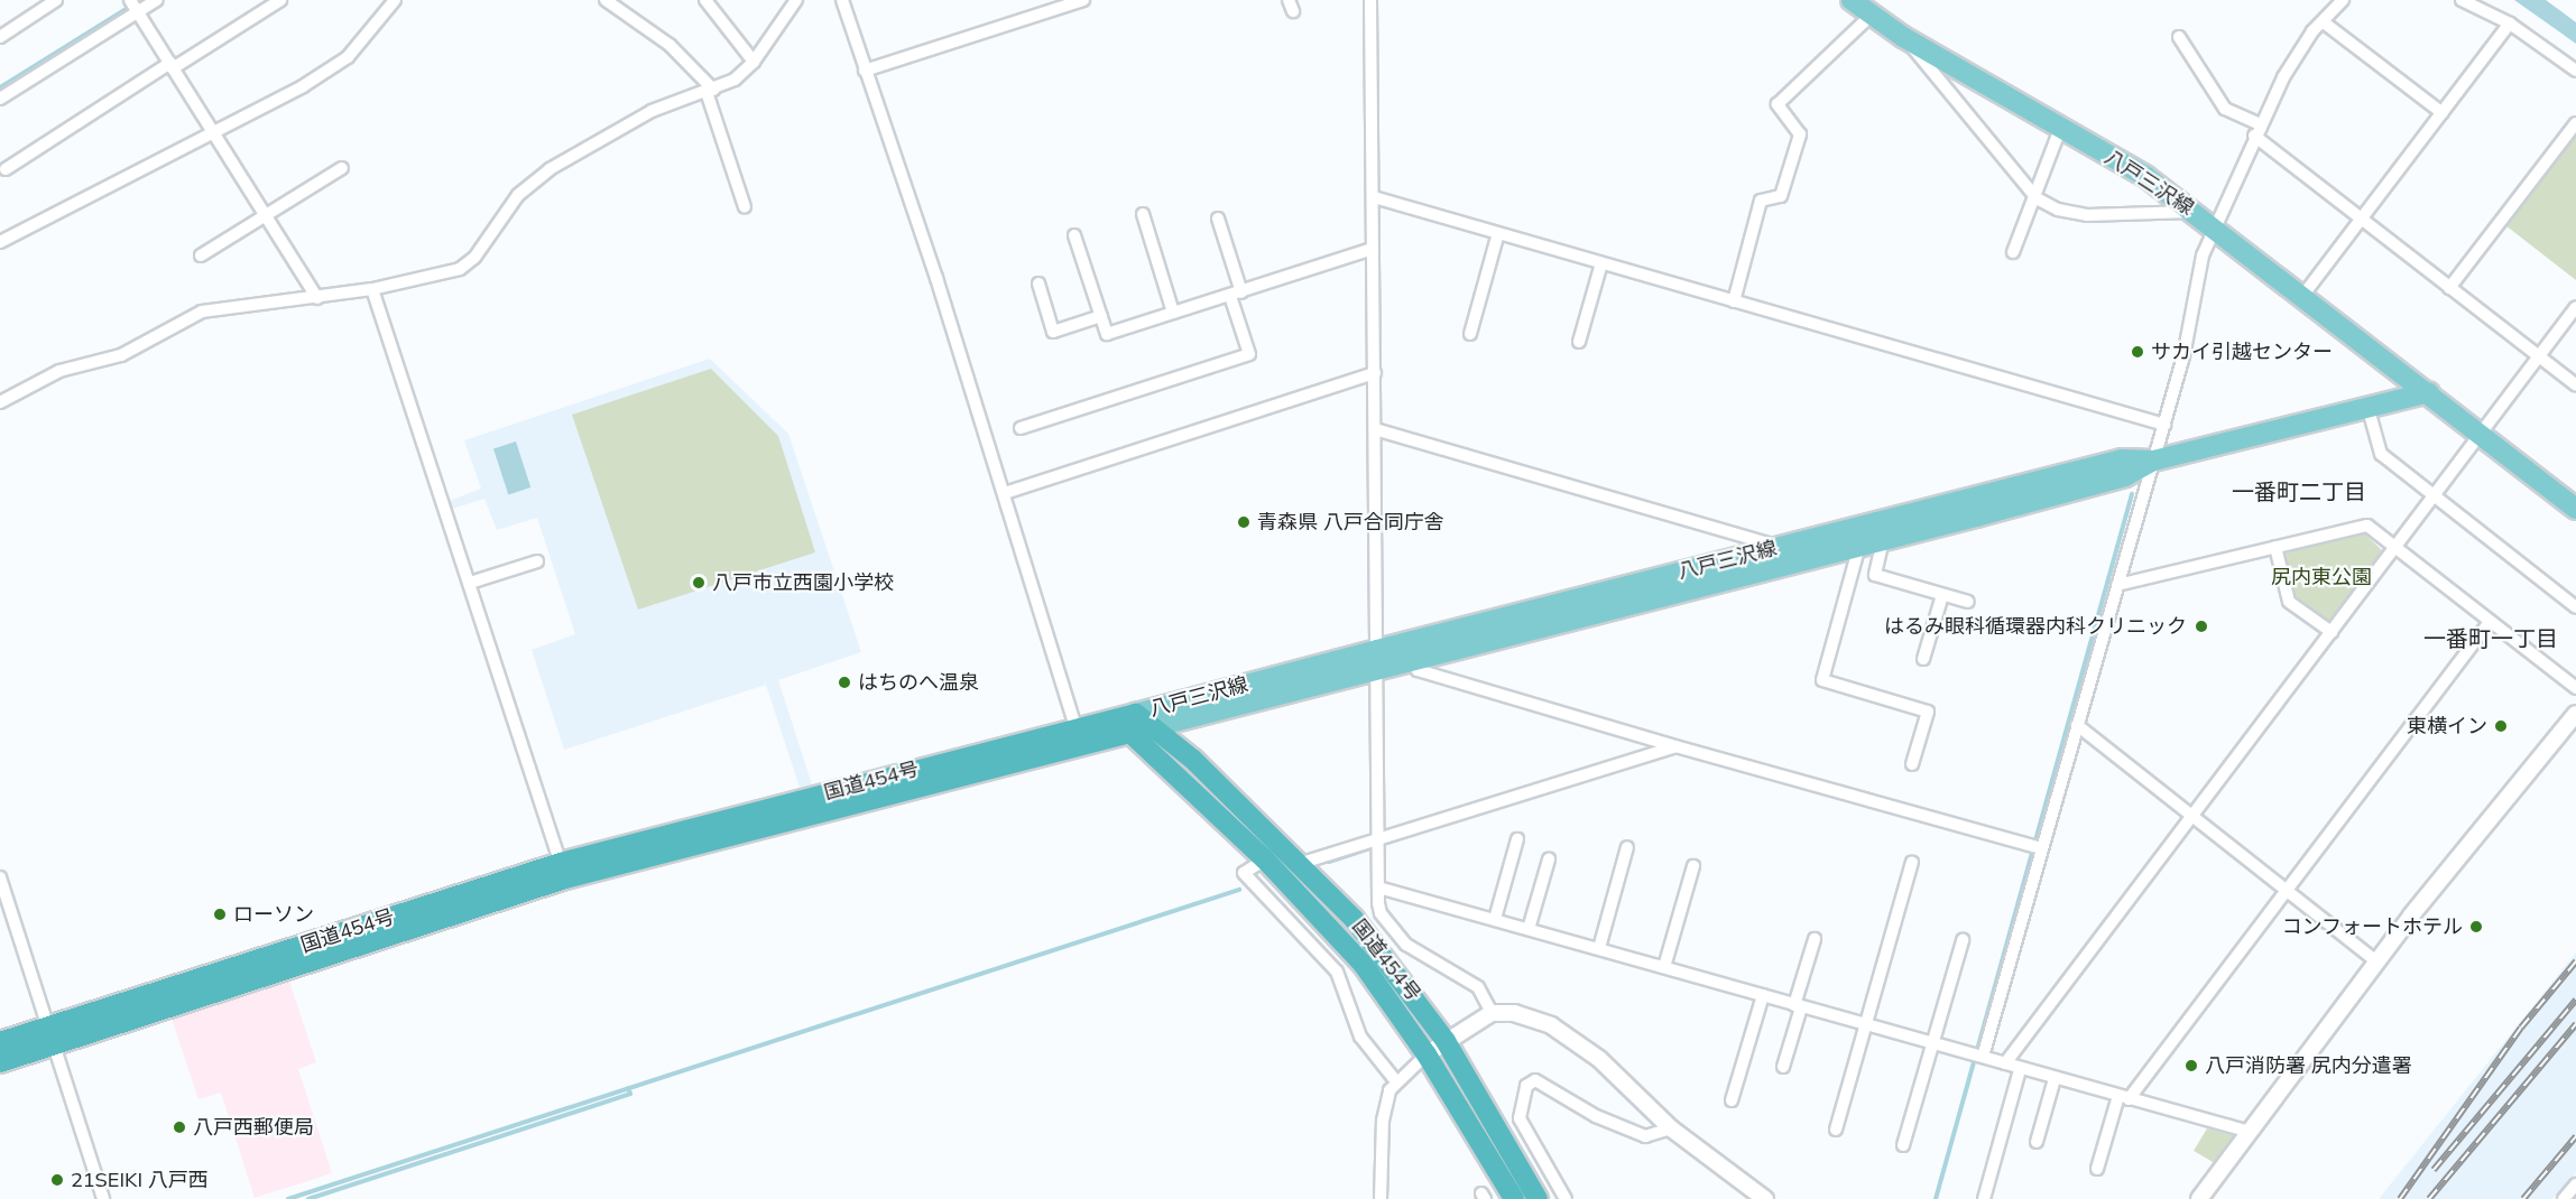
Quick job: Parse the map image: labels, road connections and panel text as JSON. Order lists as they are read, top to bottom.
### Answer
{
  "streets": {
    "highway": ["国道454号"],
    "main road": ["八戸三沢線"]
  },
  "crossings": [
    ["八戸三沢線", "国道454号"]
  ],
  "districts": ["一番町二丁目", "一番町一丁目"],
  "parks": ["尻内東公園"],
  "places": [
    "サカイ引越センター",
    "青森県 八戸合同庁舎",
    "八戸市立西園小学校",
    "はるみ眼科循環器内科クリニック",
    "はちのへ温泉",
    "東横イン",
    "ローソン",
    "コンフォートホテル",
    "八戸消防署 尻内分遣署",
    "八戸西郵便局",
    "21SEIKI 八戸西"
  ]
}
